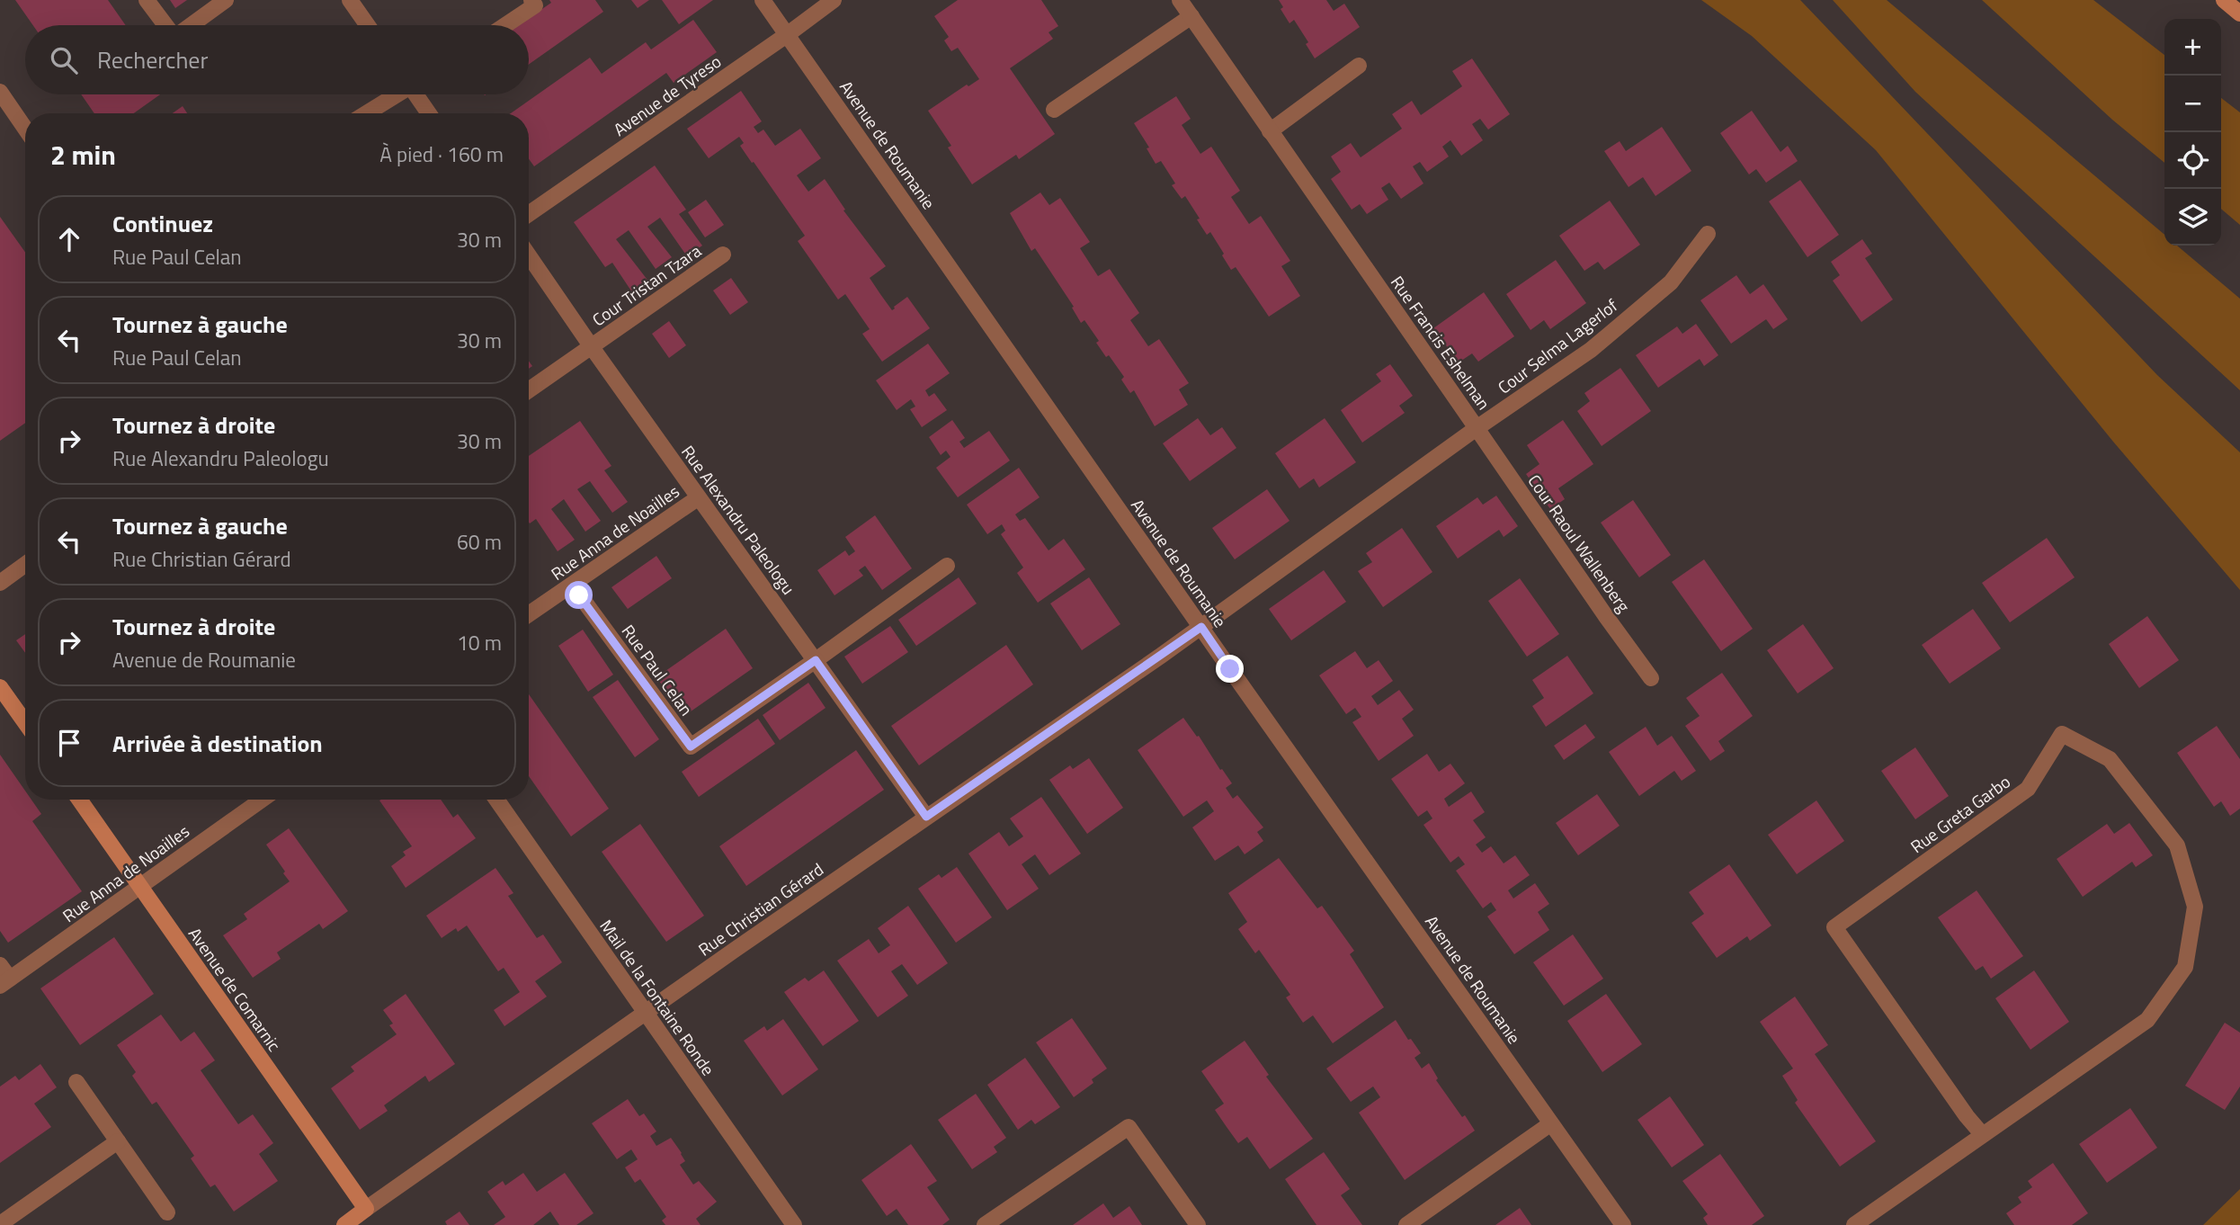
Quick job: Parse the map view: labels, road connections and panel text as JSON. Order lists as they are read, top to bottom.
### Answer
{
  "streets": {
    "street": [
      "Avenue de Tyreso",
      "Avenue de Roumanie",
      "Cour Tristan Tzara",
      "Rue Francis Eshelman",
      "Cour Selma Lagerlof",
      "Rue Alexandru Paleologu",
      "Rue Anna de Noailles",
      "Cour Raoul Wallenberg",
      "Rue Paul Celan",
      "Rue Greta Garbo",
      "Rue Christian Gérard",
      "Avenue de Comarnic",
      "Mail de la Fontaine Ronde"
    ]
  },
  "crossings": [
    ["Avenue de Tyreso", "Avenue de Roumanie"],
    ["Avenue de Roumanie", "Rue Francis Eshelman"],
    ["Avenue de Roumanie", "Rue Christian Gérard"],
    ["Cour Tristan Tzara", "Rue Alexandru Paleologu"],
    ["Rue Francis Eshelman", "Cour Selma Lagerlof"],
    ["Rue Francis Eshelman", "Cour Raoul Wallenberg"],
    ["Rue Francis Eshelman", "Rue Christian Gérard"],
    ["Cour Selma Lagerlof", "Cour Raoul Wallenberg"],
    ["Rue Alexandru Paleologu", "Rue Anna de Noailles"],
    ["Rue Alexandru Paleologu", "Rue Paul Celan"],
    ["Rue Alexandru Paleologu", "Rue Christian Gérard"],
    ["Rue Anna de Noailles", "Rue Paul Celan"],
    ["Rue Anna de Noailles", "Avenue de Comarnic"],
    ["Rue Christian Gérard", "Avenue de Comarnic"],
    ["Rue Christian Gérard", "Mail de la Fontaine Ronde"]
  ],
  "page": {
    "map_buttons": ["+", "−"],
    "search": "Rechercher",
    "heading": ["2 min", "À pied · 160 m"],
    "list": [
      ["Continuez", "Rue Paul Celan", "30 m"],
      ["Tournez à gauche", "Rue Paul Celan", "30 m"],
      ["Tournez à droite", "Rue Alexandru Paleologu", "30 m"],
      ["Tournez à gauche", "Rue Christian Gérard", "60 m"],
      ["Tournez à droite", "Avenue de Roumanie", "10 m"],
      "Arrivée à destination"
    ]
  }
}
